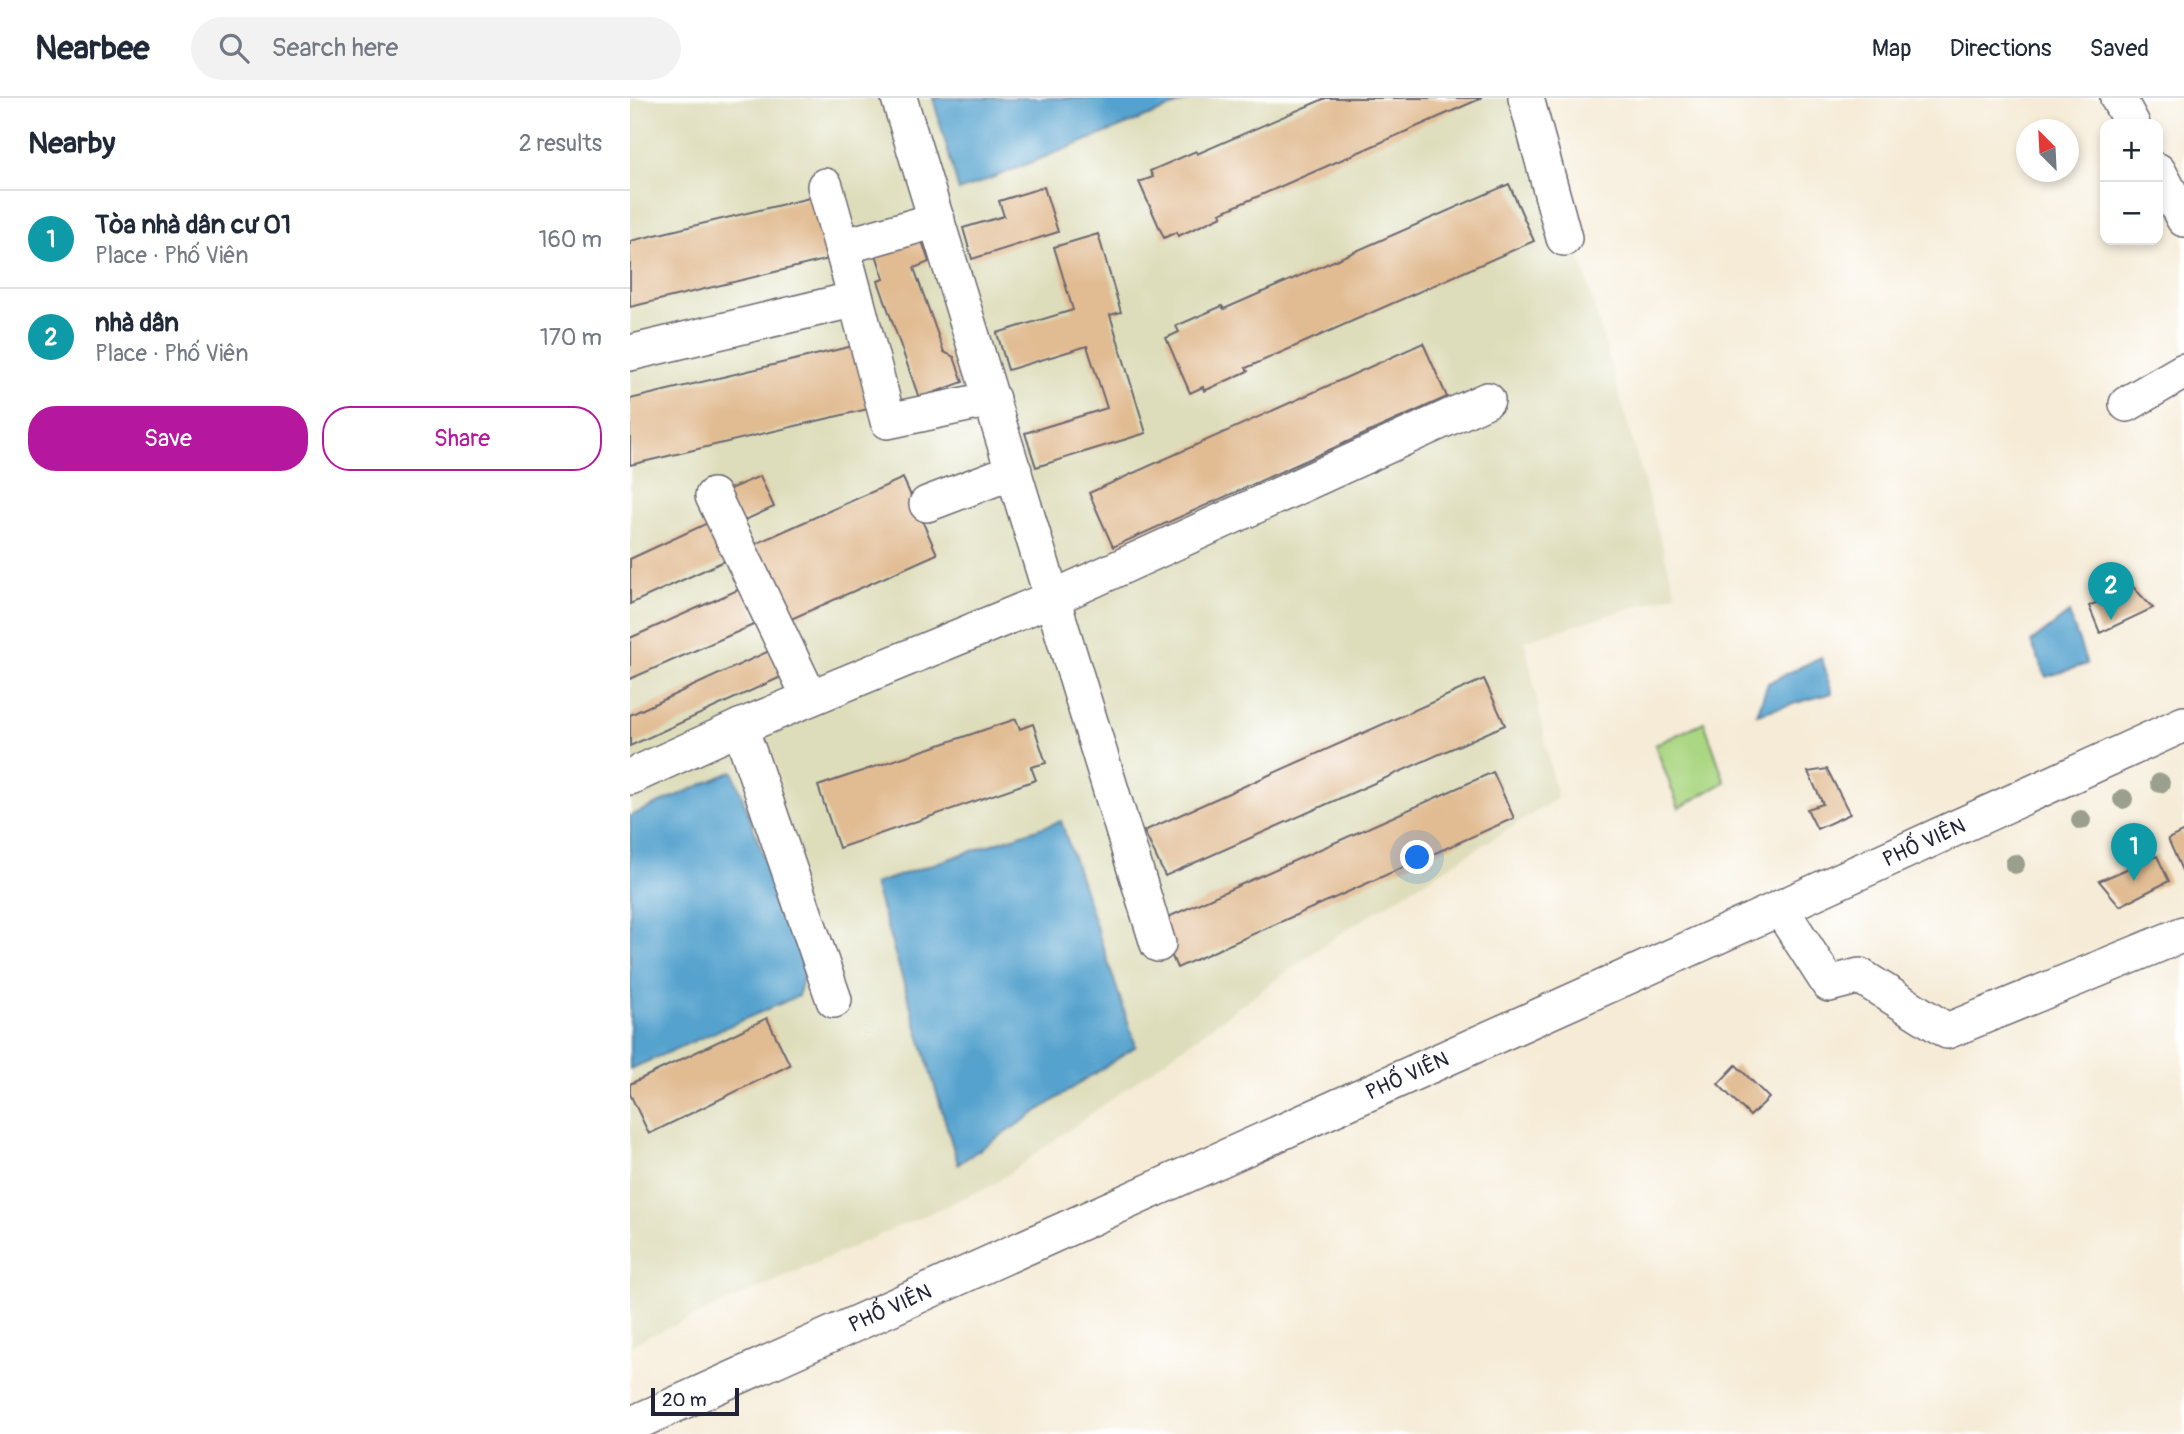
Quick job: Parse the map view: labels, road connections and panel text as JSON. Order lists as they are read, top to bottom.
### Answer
{
  "streets": {
    "street": ["PHỐ VIÊN"]
  },
  "scale_bar": "20 m",
  "north": "top left",
  "page": {
    "header": "Nearbee",
    "search": "Search here",
    "nav": ["Map", "Directions", "Saved"],
    "heading": ["Nearby", "2 results"],
    "map_buttons": ["+", "−"],
    "list": [
      {
        "mark": "1",
        "name": "Tòa nhà dân cư 01",
        "note": "Place · Phố Viên",
        "value": "160 m"
      },
      {
        "mark": "2",
        "name": "nhà dân",
        "note": "Place · Phố Viên",
        "value": "170 m"
      }
    ],
    "buttons": ["Save", "Share"],
    "pins": ["2", "1"],
    "scale": "20 m"
  }
}
